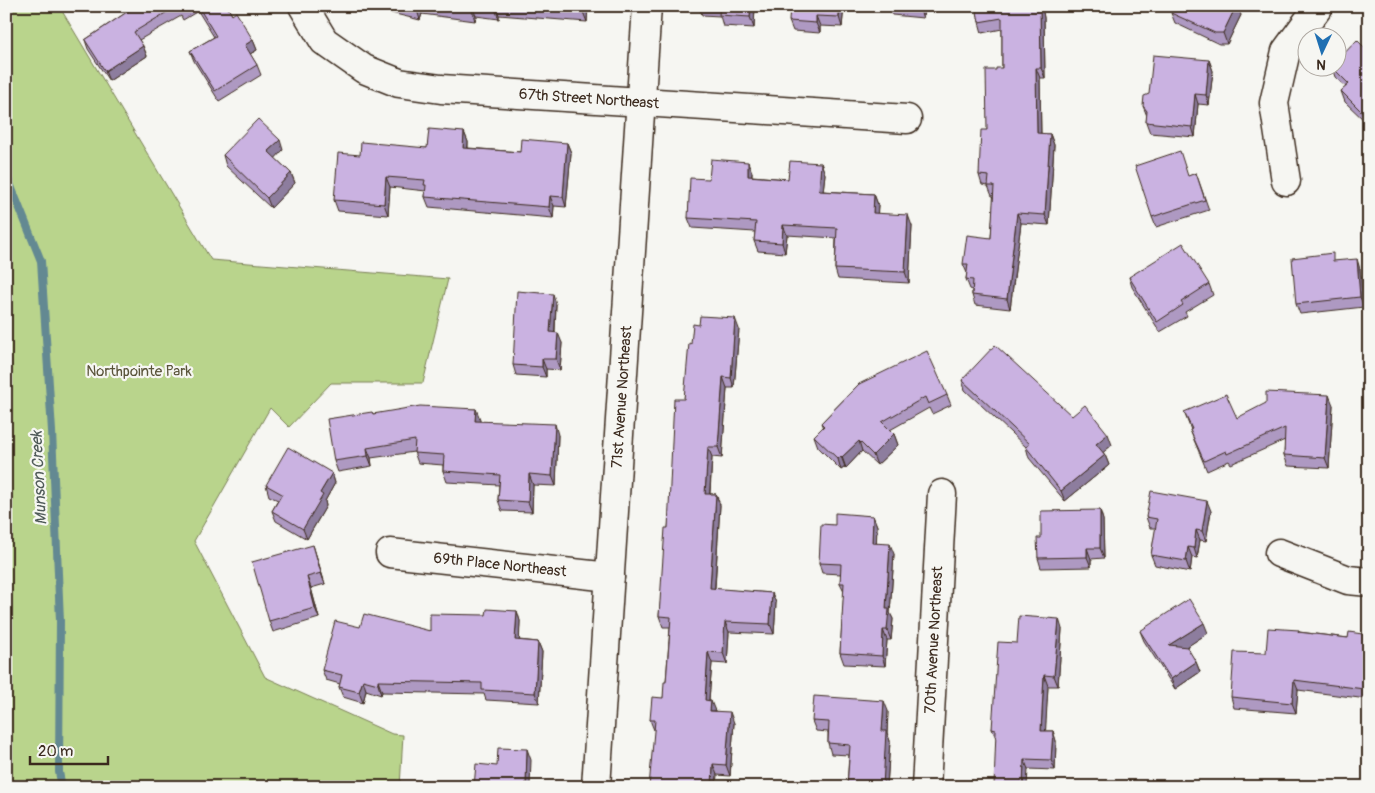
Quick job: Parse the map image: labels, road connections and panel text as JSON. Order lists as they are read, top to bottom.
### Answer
{
  "streets": {
    "street": [
      "67th Street Northeast",
      "71st Avenue Northeast",
      "69th Place Northeast",
      "70th Avenue Northeast"
    ]
  },
  "crossings": [
    ["67th Street Northeast", "71st Avenue Northeast"],
    ["71st Avenue Northeast", "69th Place Northeast"]
  ],
  "water": ["Munson Creek"],
  "parks": ["Northpointe Park"],
  "scale_bar": "20 m",
  "north": "bottom"
}
